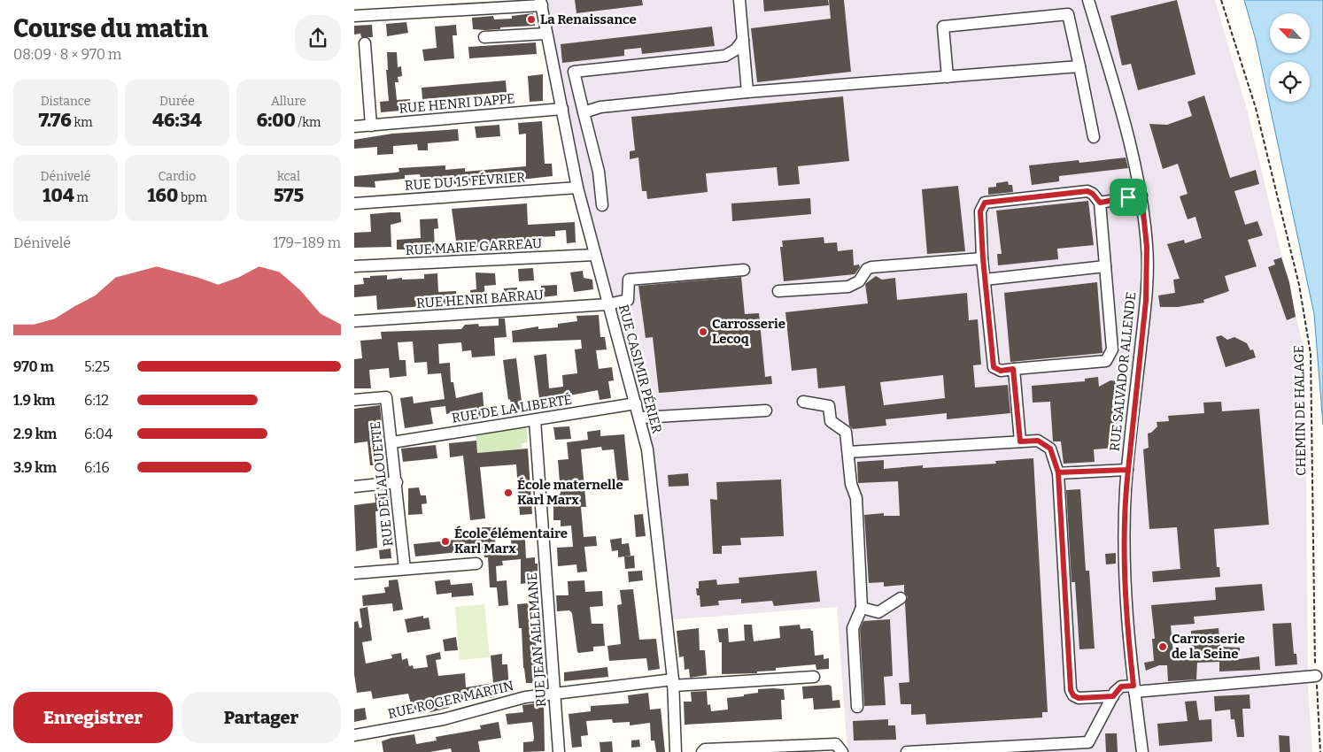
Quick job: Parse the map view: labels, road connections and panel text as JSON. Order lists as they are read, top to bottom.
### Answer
{
  "streets": {
    "street": [
      "RUE HENRI DAPPE",
      "RUE DU 15 FÉVRIER",
      "RUE MARIE GARREAU",
      "RUE HENRI BARRAU",
      "RUE CASIMIR PÉRIER",
      "RUE SALVADOR ALLENDE",
      "RUE DE LA LIBERTÉ",
      "RUE DE L'ALOUETTE",
      "RUE JEAN ALLEMANE",
      "RUE ROGER MARTIN"
    ],
    "path": ["CHEMIN DE HALAGE"]
  },
  "crossings": [
    ["RUE HENRI DAPPE", "RUE CASIMIR PÉRIER"],
    ["RUE DU 15 FÉVRIER", "RUE CASIMIR PÉRIER"],
    ["RUE MARIE GARREAU", "RUE CASIMIR PÉRIER"],
    ["RUE HENRI BARRAU", "RUE CASIMIR PÉRIER"],
    ["RUE CASIMIR PÉRIER", "RUE DE LA LIBERTÉ"],
    ["RUE CASIMIR PÉRIER", "RUE ROGER MARTIN"],
    ["RUE DE LA LIBERTÉ", "RUE DE L'ALOUETTE"],
    ["RUE DE LA LIBERTÉ", "RUE JEAN ALLEMANE"],
    ["RUE JEAN ALLEMANE", "RUE ROGER MARTIN"]
  ],
  "places": [
    "La Renaissance",
    "Carrosserie Lecoq",
    "École maternelle Karl Marx",
    "École élémentaire Karl Marx",
    "Carrosserie de la Seine"
  ],
  "north": "top left",
  "page": {
    "heading": ["Course du matin", "08:09 · 8 × 970 m"],
    "stats": [
      ["Distance", "7.76 km"],
      ["Durée", "46:34"],
      ["Allure", "6:00 /km"],
      ["Dénivelé", "104 m"],
      ["Cardio", "160 bpm"],
      ["kcal", "575"]
    ],
    "chart": ["Dénivelé", "179–189 m"],
    "list": [
      {
        "name": "970 m",
        "note": "5:25"
      },
      {
        "name": "1.9 km",
        "note": "6:12"
      },
      {
        "name": "2.9 km",
        "note": "6:04"
      },
      {
        "name": "3.9 km",
        "note": "6:16"
      }
    ],
    "buttons": ["Enregistrer", "Partager"]
  }
}
